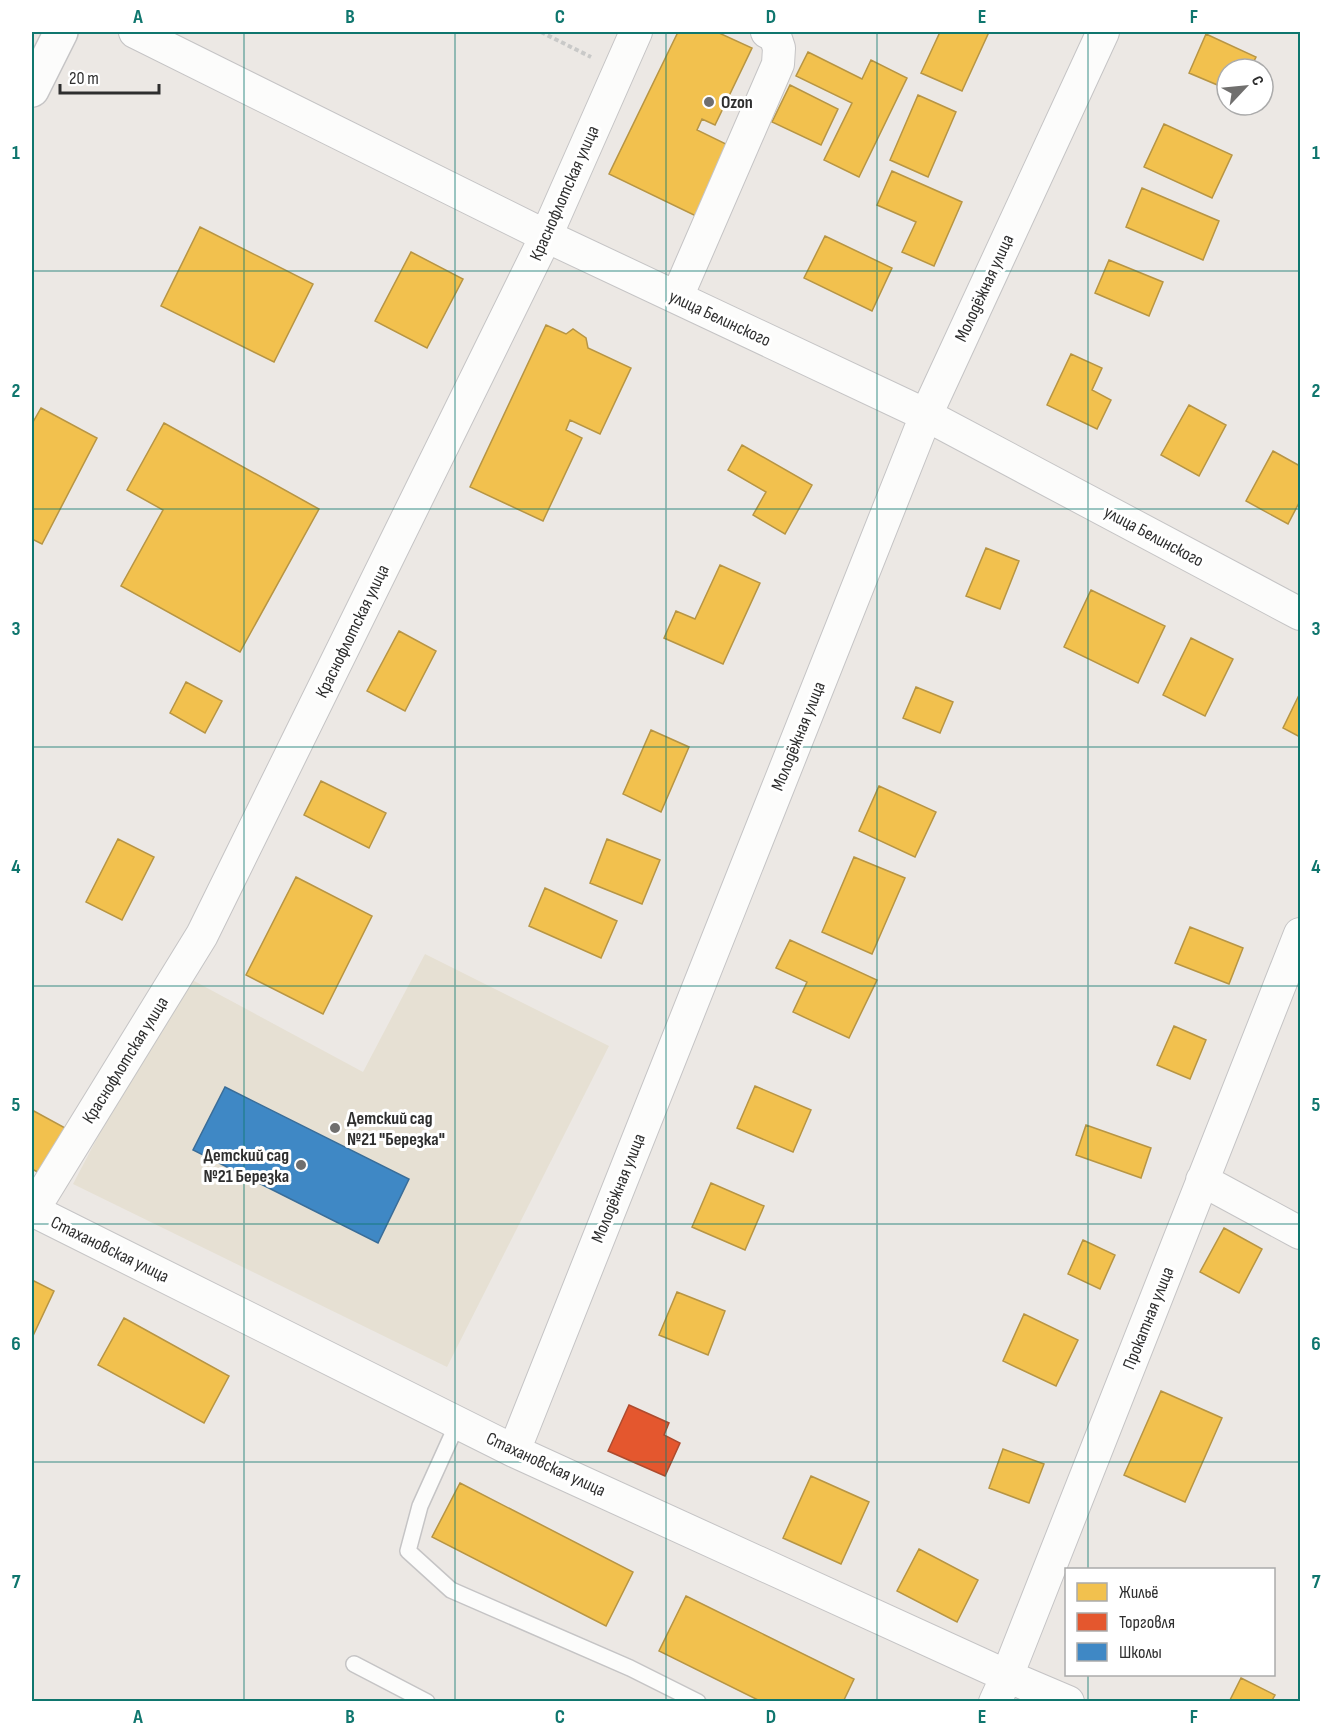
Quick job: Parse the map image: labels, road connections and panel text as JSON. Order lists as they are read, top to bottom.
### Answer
{
  "streets": {
    "street": [
      "Краснофлотская улица",
      "Молодёжная улица",
      "улица Белинского",
      "Стахановская улица",
      "Прокатная улица"
    ]
  },
  "crossings": [
    ["Краснофлотская улица", "улица Белинского"],
    ["Краснофлотская улица", "Стахановская улица"],
    ["Молодёжная улица", "улица Белинского"],
    ["Молодёжная улица", "Стахановская улица"],
    ["Стахановская улица", "Прокатная улица"]
  ],
  "places": ["Ozon", "Детский сад №21 \"Березка\"", "Детский сад №21 Березка"],
  "legend": ["Жильё", "Торговля", "Школы"],
  "scale_bar": "20 m",
  "north": "top right",
  "grid": {
    "columns": [
      "A",
      "B",
      "C",
      "D",
      "E",
      "F"
    ],
    "rows": [
      "1",
      "2",
      "3",
      "4",
      "5",
      "6",
      "7"
    ]
  }
}
